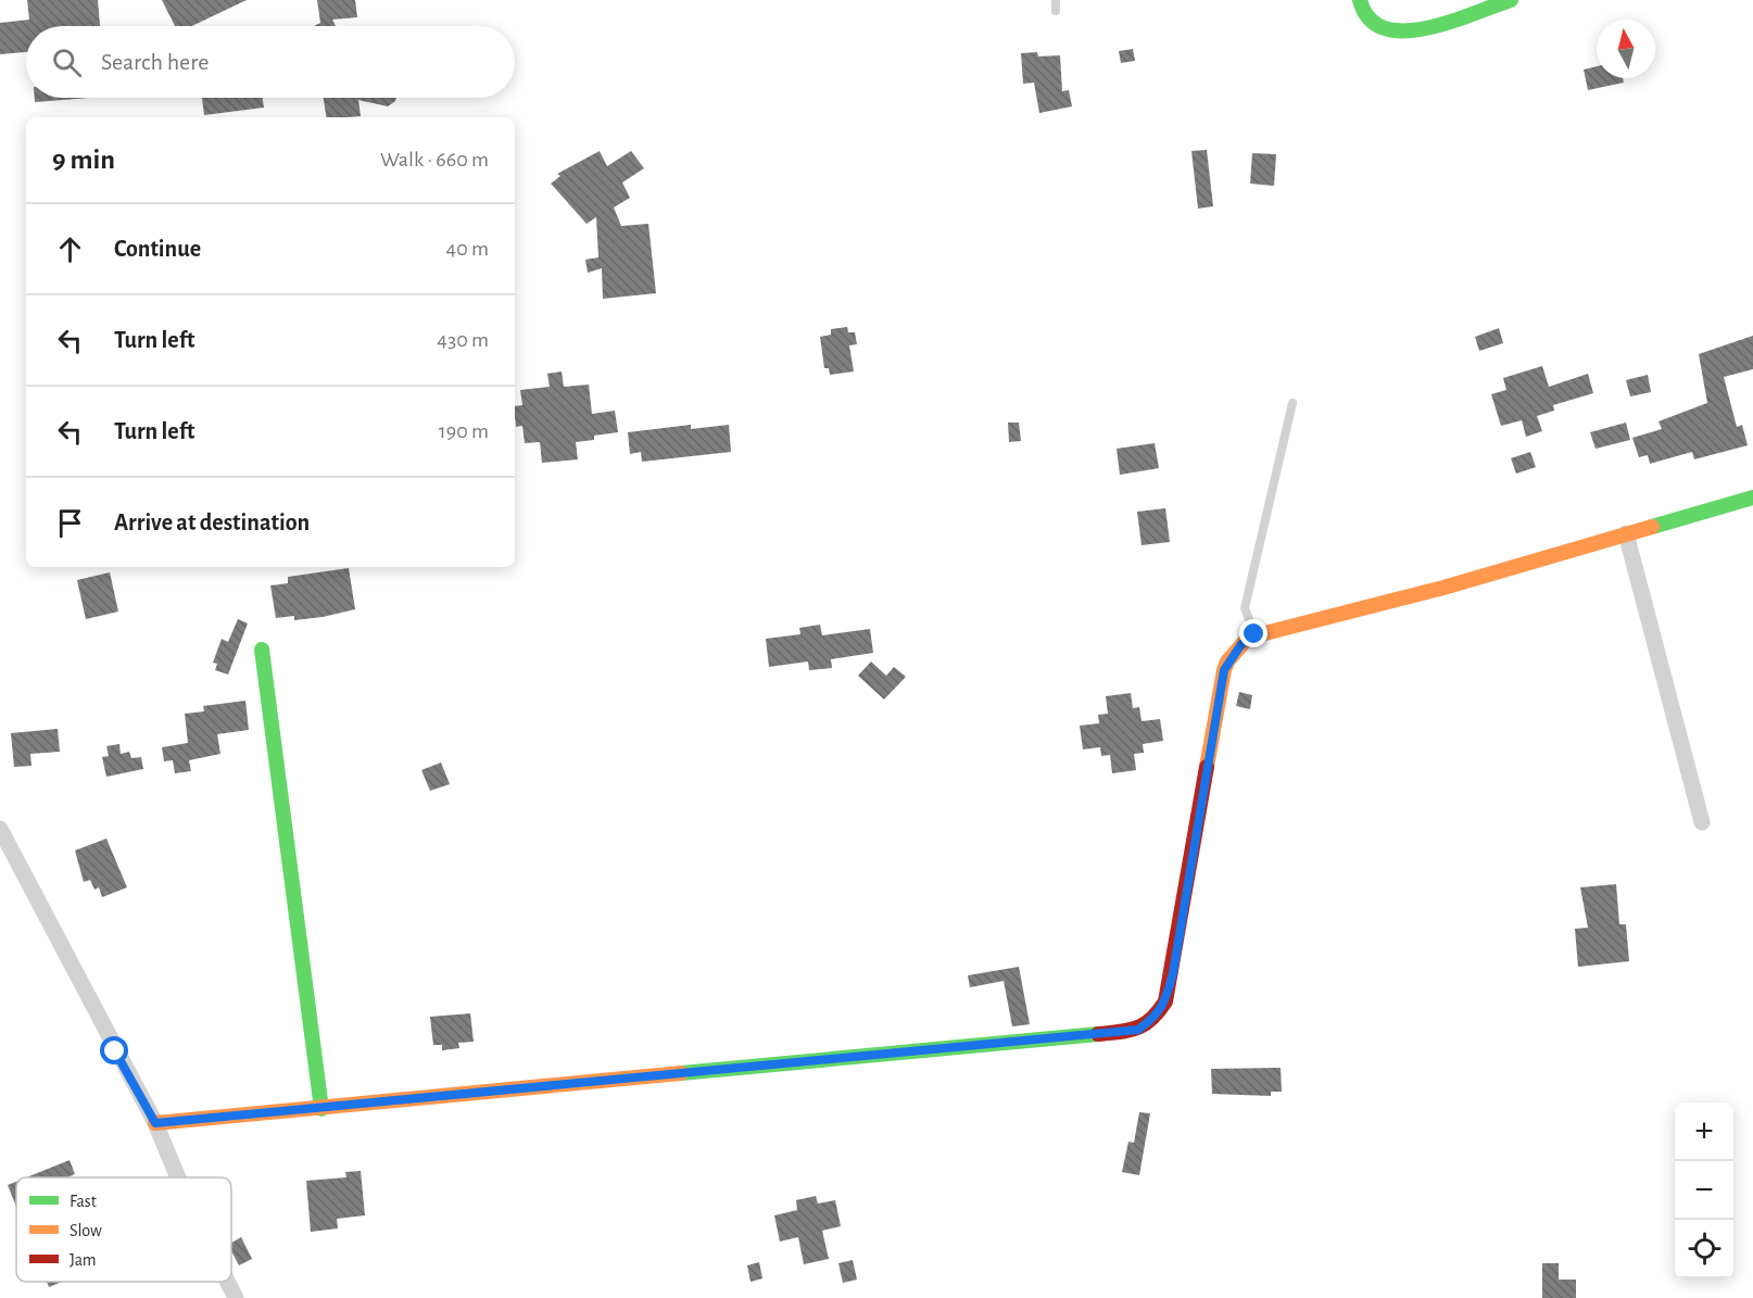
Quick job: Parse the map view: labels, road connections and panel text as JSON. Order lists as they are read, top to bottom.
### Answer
{
  "legend": ["Fast", "Slow", "Jam"],
  "north": "top",
  "page": {
    "search": "Search here",
    "heading": ["9 min", "Walk · 660 m"],
    "list": [
      ["Continue", "40 m"],
      ["Turn left", "430 m"],
      ["Turn left", "190 m"],
      "Arrive at destination"
    ],
    "map_buttons": ["+", "−"]
  }
}
